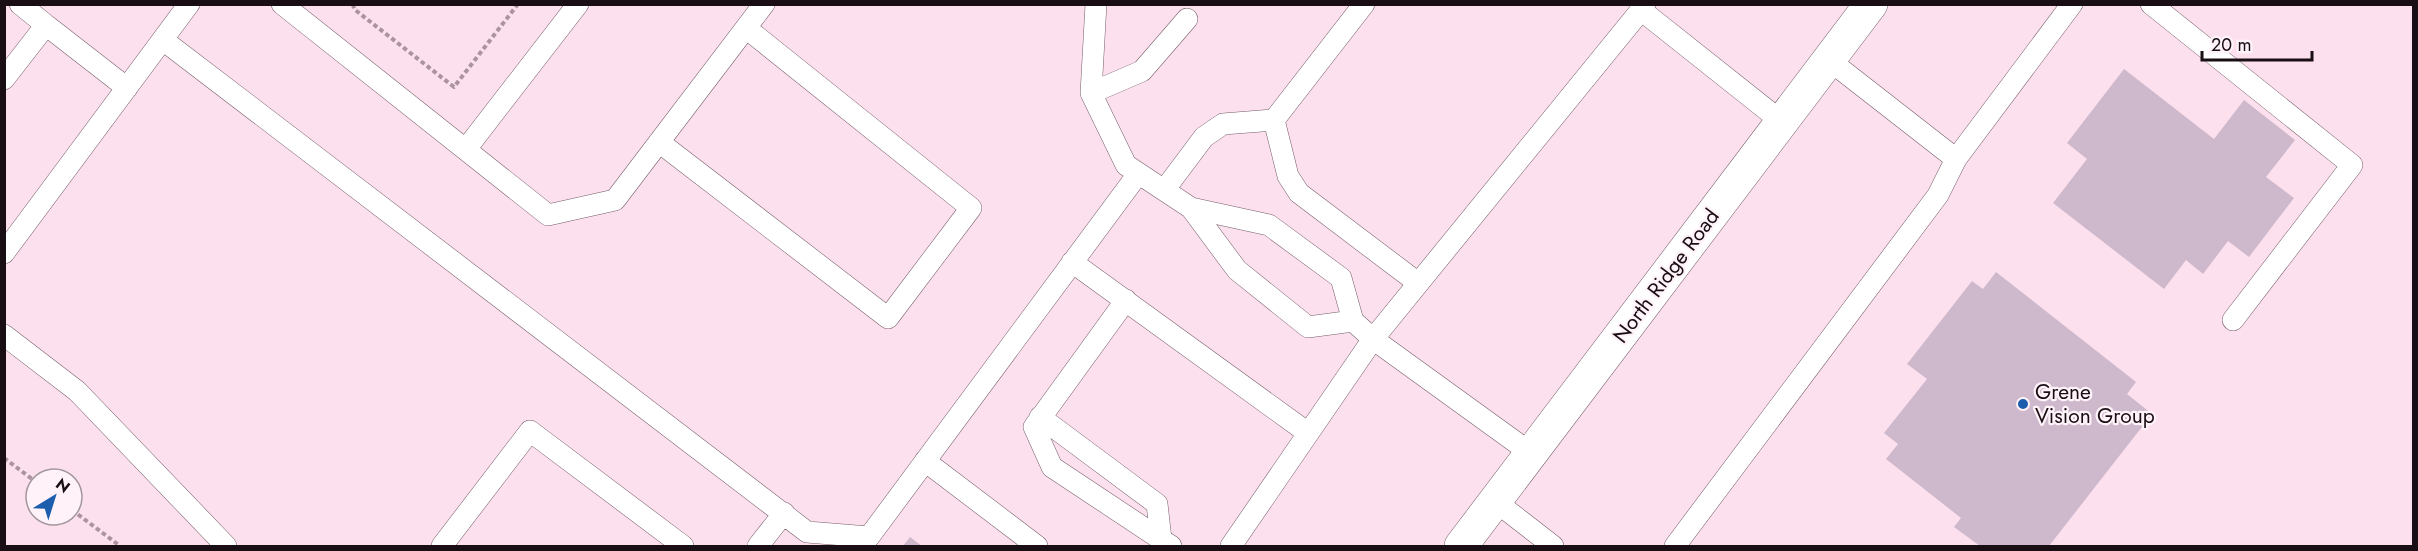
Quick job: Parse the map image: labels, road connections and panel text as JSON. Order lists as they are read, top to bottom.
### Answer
{
  "streets": {
    "main road": ["North Ridge Road"]
  },
  "places": ["Grene Vision Group"],
  "scale_bar": "20 m",
  "north": "top right"
}
